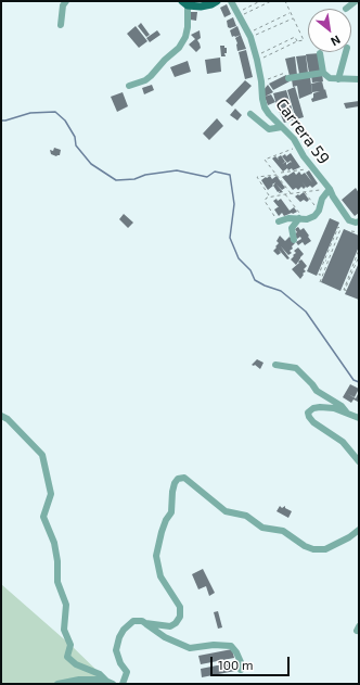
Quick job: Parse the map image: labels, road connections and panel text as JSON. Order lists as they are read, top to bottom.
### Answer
{
  "streets": {
    "street": ["Carrera 59"]
  },
  "scale_bar": "100 m",
  "north": "bottom right"
}
